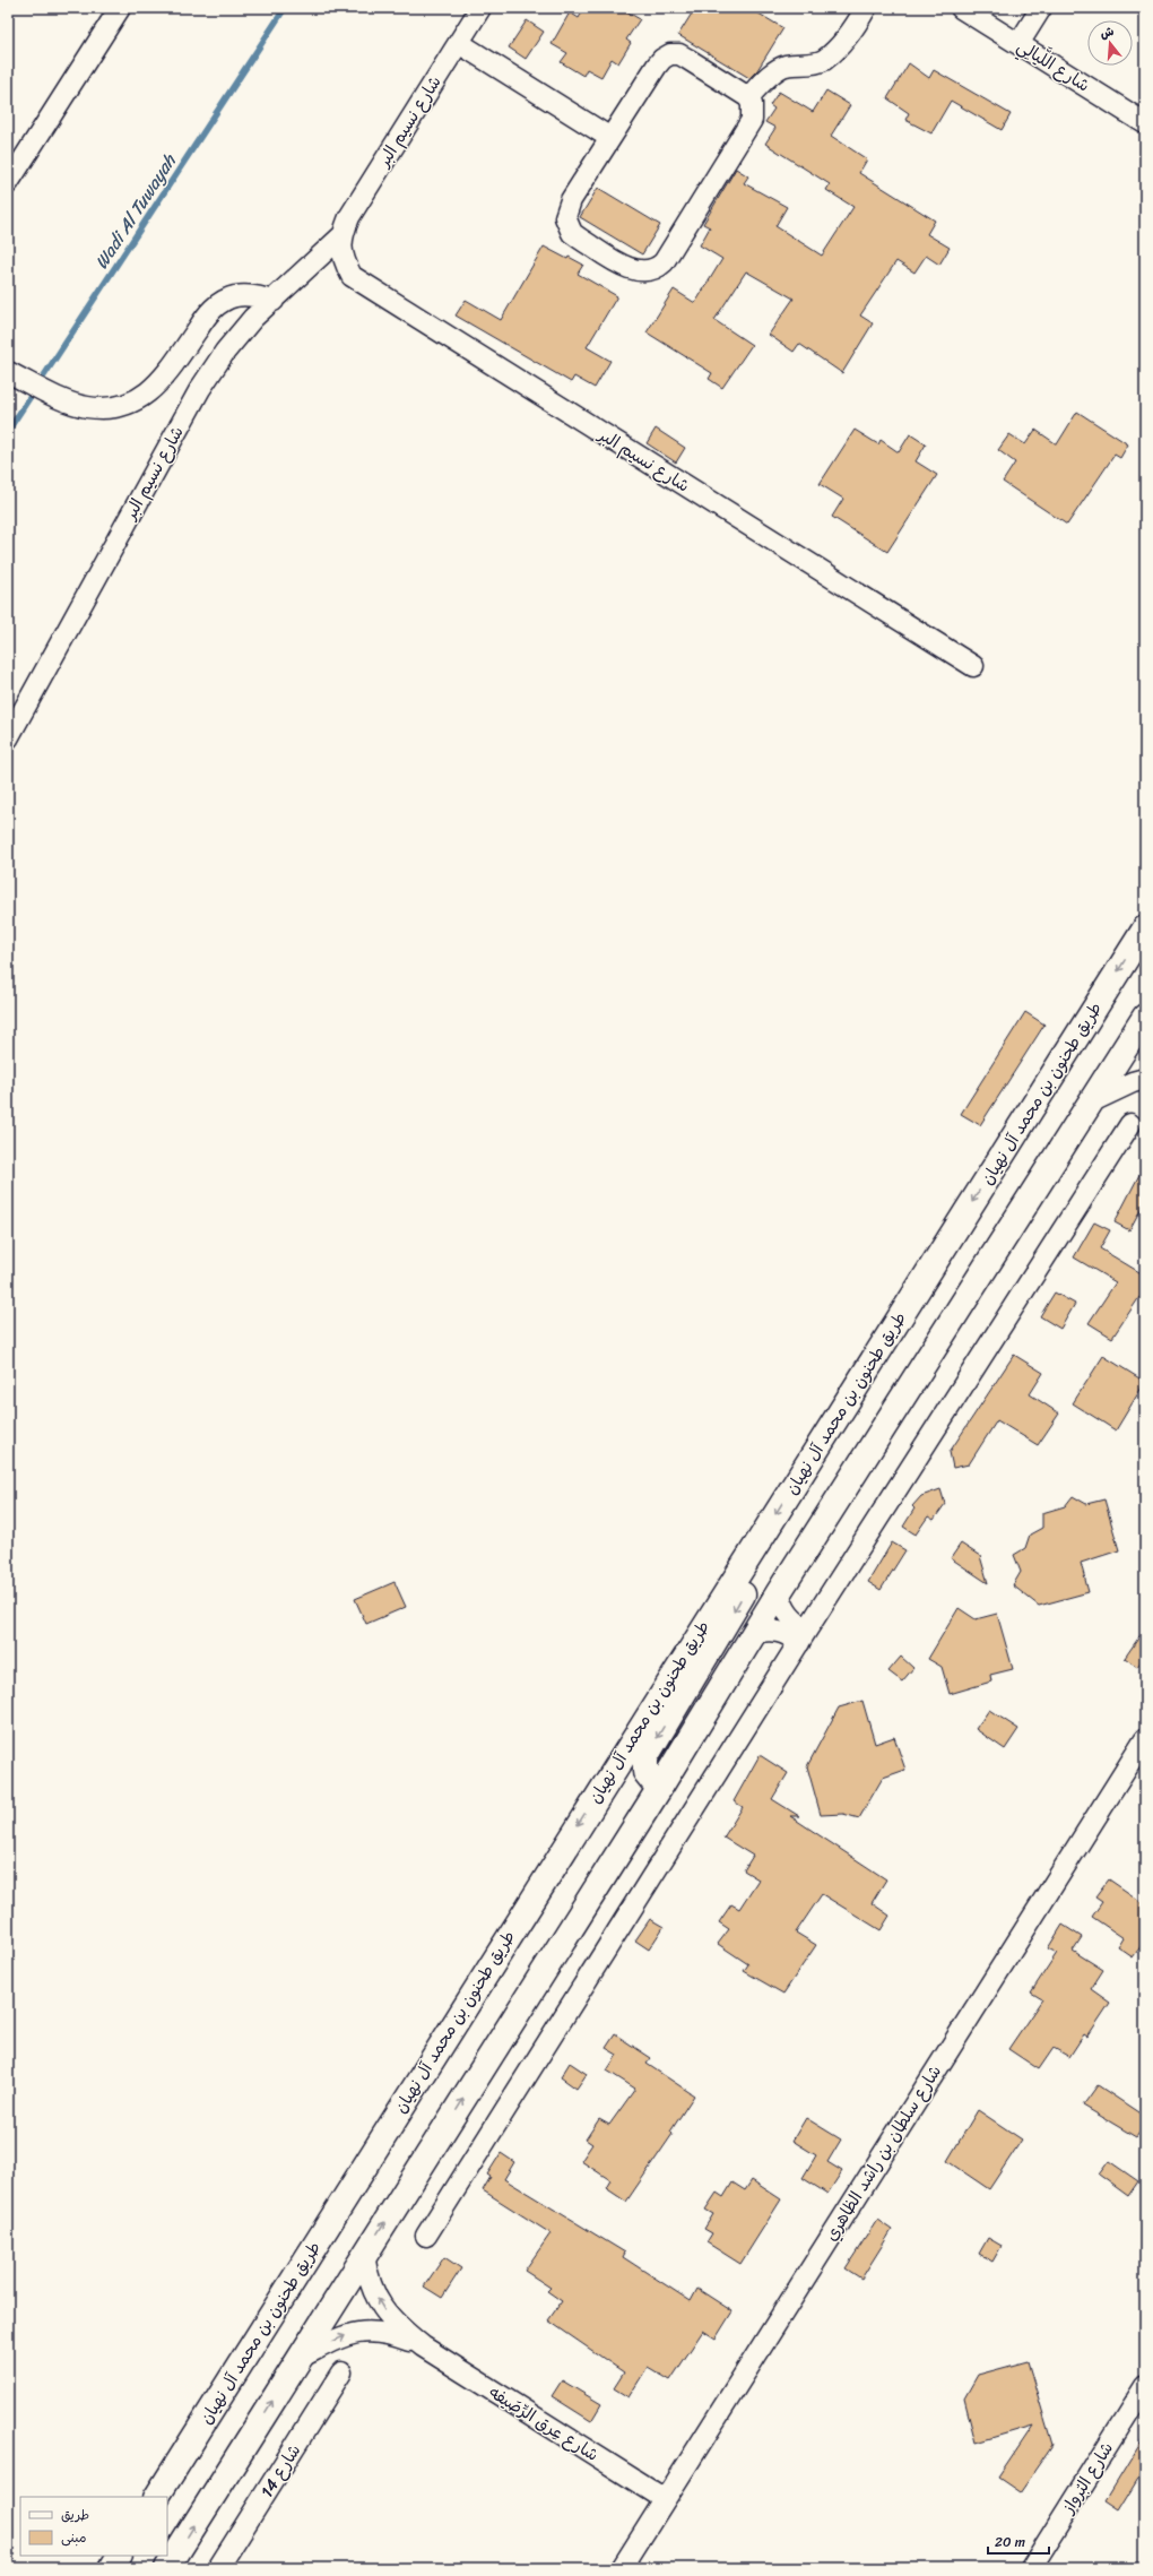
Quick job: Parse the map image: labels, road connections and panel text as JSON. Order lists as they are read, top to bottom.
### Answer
{
  "streets": {
    "main road": ["طريق طحنون بن محمد آل نهيان"],
    "street": [
      "شارع اللَّيالِي",
      "شارع نسيم البر",
      "شارع سلطان بن راشد الظاهري",
      "شارع عِرق الرِّصَيفه",
      "شارع 14",
      "شارع البُرواز"
    ]
  },
  "crossings": [
    ["شارع سلطان بن راشد الظاهري", "شارع عِرق الرِّصَيفه"]
  ],
  "water": ["Wadi Al Tuwayah"],
  "legend": ["طريق", "مبنى"],
  "scale_bar": "20 m",
  "north": "top"
}
